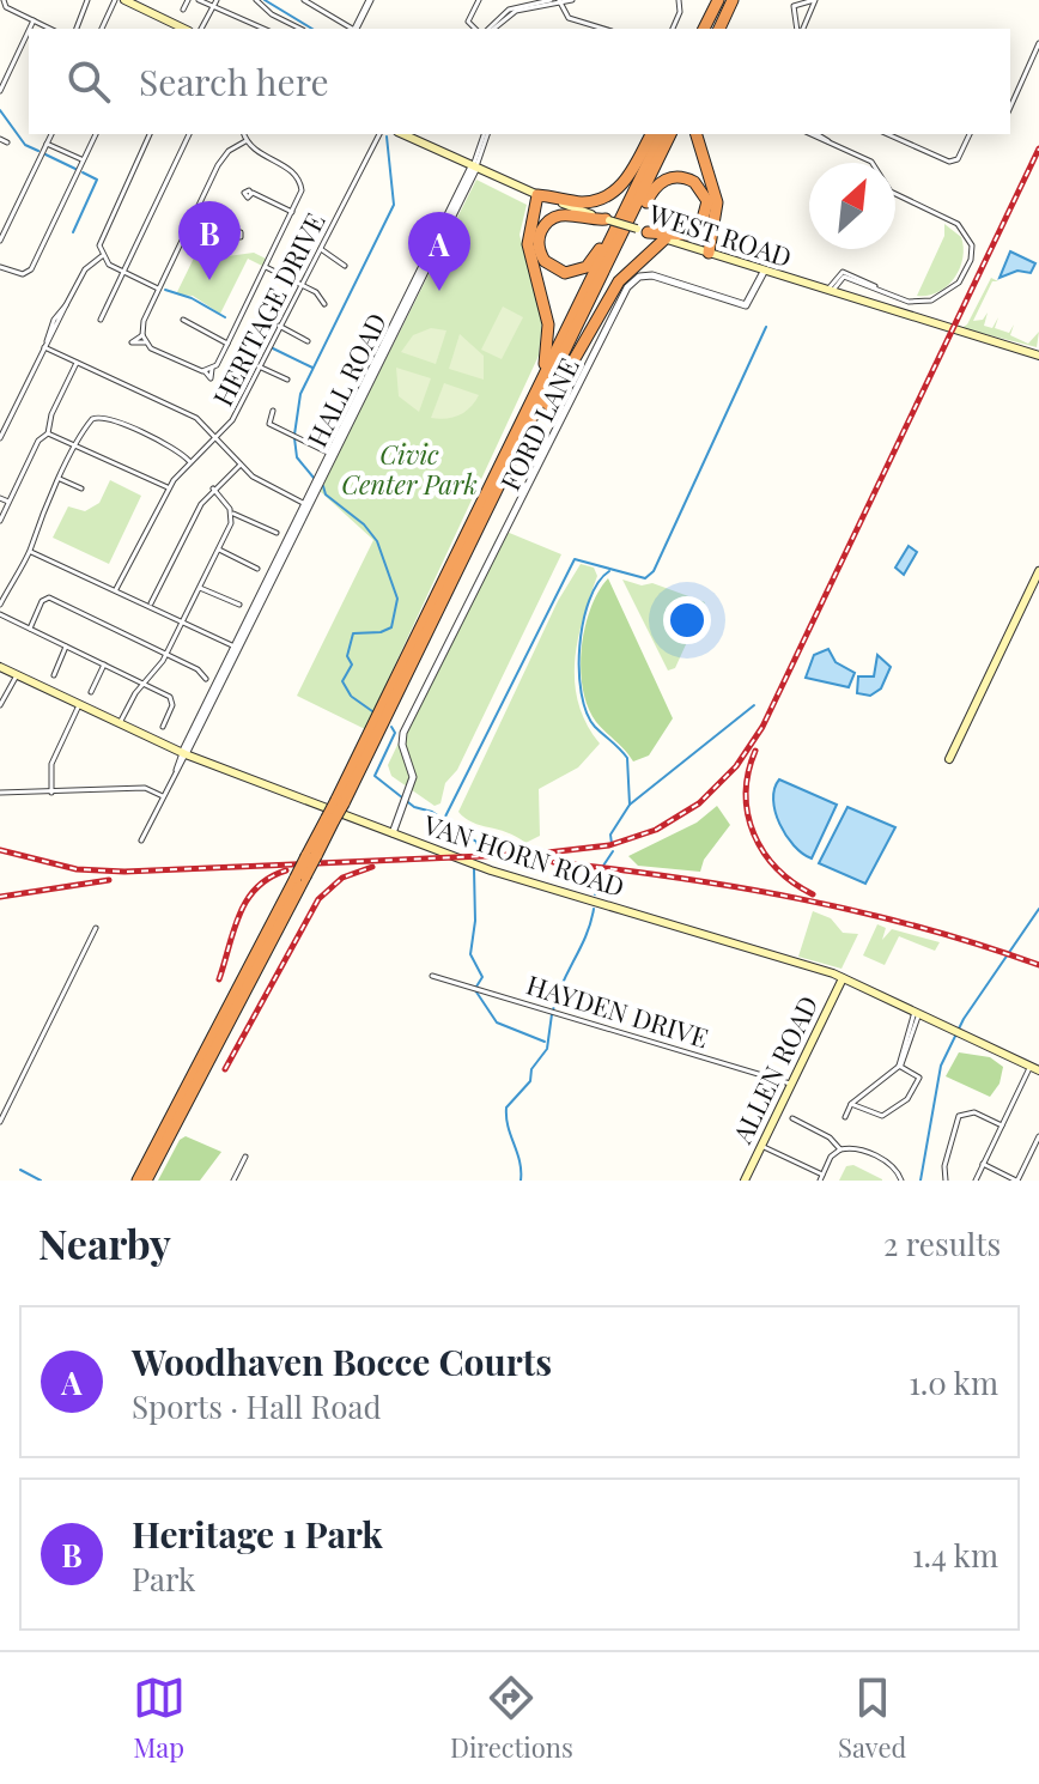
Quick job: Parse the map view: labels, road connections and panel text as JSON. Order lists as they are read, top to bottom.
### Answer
{
  "streets": {
    "main road": ["WEST ROAD", "VAN HORN ROAD", "ALLEN ROAD"],
    "street": [
      "HERITAGE DRIVE",
      "HALL ROAD",
      "FORD LANE",
      "HAYDEN DRIVE"
    ]
  },
  "crossings": [
    ["WEST ROAD", "HALL ROAD"],
    ["WEST ROAD", "FORD LANE"],
    ["HALL ROAD", "VAN HORN ROAD"],
    ["FORD LANE", "VAN HORN ROAD"],
    ["VAN HORN ROAD", "ALLEN ROAD"],
    ["HAYDEN DRIVE", "ALLEN ROAD"]
  ],
  "parks": ["Civic Center Park"],
  "north": "top right",
  "page": {
    "search": "Search here",
    "pins": ["B", "A"],
    "heading": ["Nearby", "2 results"],
    "list": [
      {
        "mark": "A",
        "name": "Woodhaven Bocce Courts",
        "note": "Sports · Hall Road",
        "value": "1.0 km"
      },
      {
        "mark": "B",
        "name": "Heritage 1 Park",
        "note": "Park",
        "value": "1.4 km"
      }
    ],
    "nav": ["Map", "Directions", "Saved"]
  }
}
